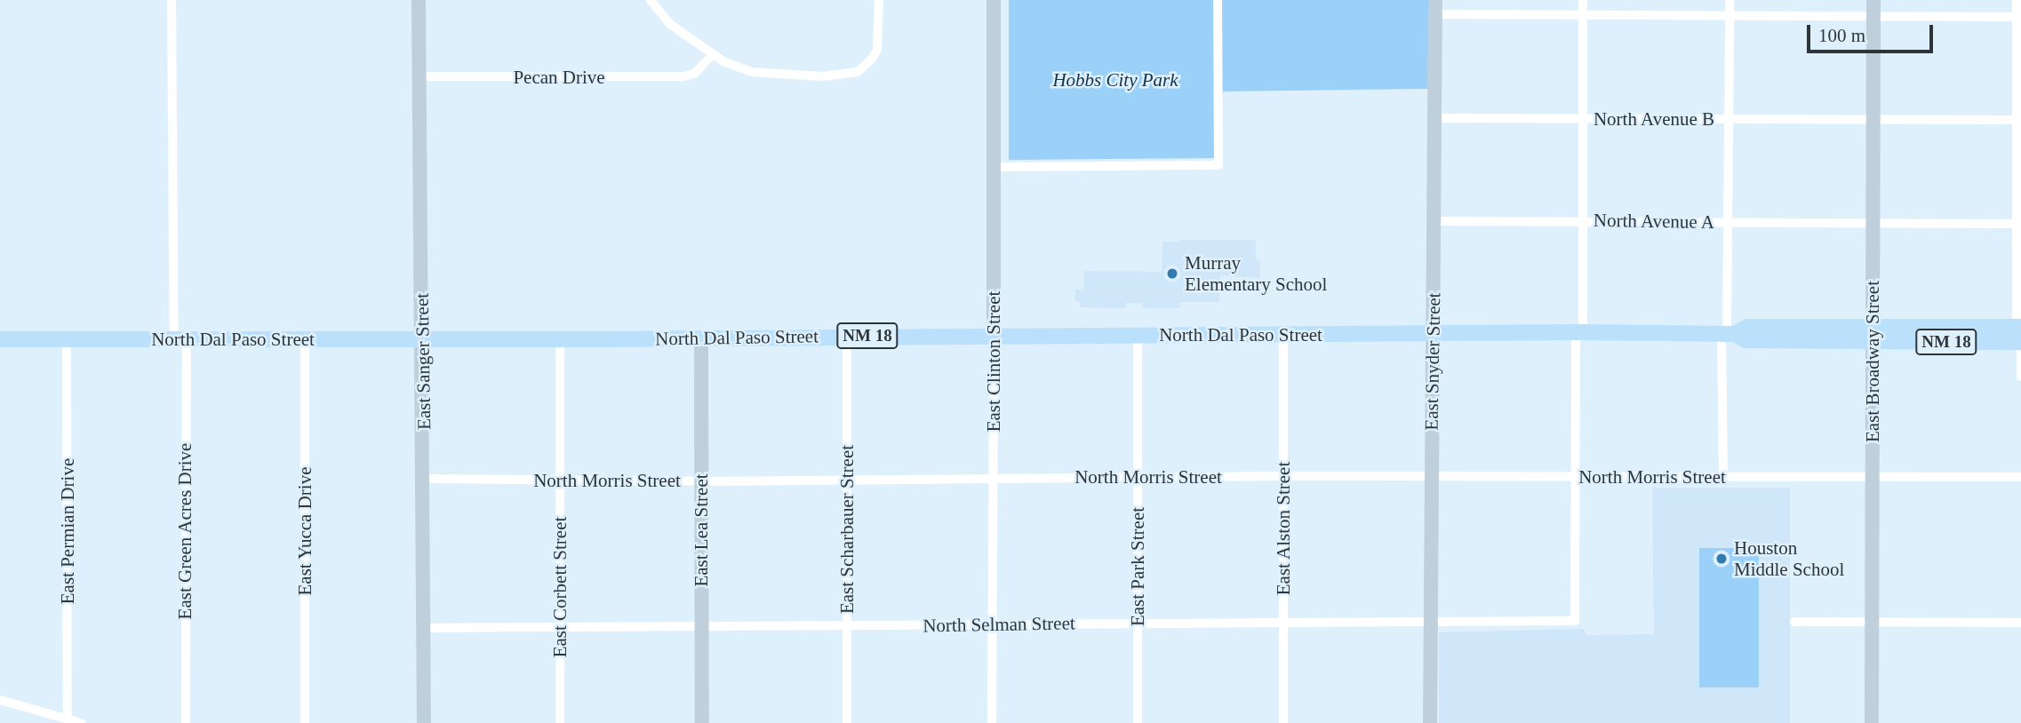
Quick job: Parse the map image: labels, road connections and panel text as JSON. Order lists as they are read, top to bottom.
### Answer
{
  "streets": {
    "main road": [
      "North Dal Paso Street",
      "NM 18",
      "East Sanger Street",
      "East Clinton Street",
      "East Snyder Street",
      "East Broadway Street",
      "East Lea Street"
    ],
    "street": [
      "Pecan Drive",
      "North Avenue B",
      "North Avenue A",
      "North Morris Street",
      "East Alston Street",
      "East Scharbauer Street",
      "East Permian Drive",
      "East Green Acres Drive",
      "East Yucca Drive",
      "East Park Street",
      "East Corbett Street",
      "North Selman Street"
    ]
  },
  "crossings": [
    ["Pecan Drive", "East Sanger Street"],
    ["North Avenue B", "East Snyder Street"],
    ["North Avenue B", "East Broadway Street"],
    ["North Avenue A", "East Snyder Street"],
    ["North Avenue A", "East Broadway Street"],
    ["North Dal Paso Street", "NM 18"],
    ["North Dal Paso Street", "East Sanger Street"],
    ["North Dal Paso Street", "East Clinton Street"],
    ["North Dal Paso Street", "East Snyder Street"],
    ["North Dal Paso Street", "East Broadway Street"],
    ["North Dal Paso Street", "East Alston Street"],
    ["North Dal Paso Street", "East Scharbauer Street"],
    ["North Dal Paso Street", "East Lea Street"],
    ["North Dal Paso Street", "East Permian Drive"],
    ["North Dal Paso Street", "East Green Acres Drive"],
    ["North Dal Paso Street", "East Yucca Drive"],
    ["North Dal Paso Street", "East Park Street"],
    ["North Dal Paso Street", "East Corbett Street"],
    ["NM 18", "East Broadway Street"],
    ["East Sanger Street", "North Morris Street"],
    ["East Sanger Street", "North Selman Street"],
    ["East Clinton Street", "North Morris Street"],
    ["East Clinton Street", "North Selman Street"],
    ["East Snyder Street", "North Morris Street"],
    ["East Snyder Street", "North Selman Street"],
    ["East Broadway Street", "North Morris Street"],
    ["North Morris Street", "East Alston Street"],
    ["North Morris Street", "East Scharbauer Street"],
    ["North Morris Street", "East Lea Street"],
    ["North Morris Street", "East Park Street"],
    ["North Morris Street", "East Corbett Street"],
    ["North Morris Street", "North Selman Street"],
    ["East Alston Street", "North Selman Street"],
    ["East Scharbauer Street", "North Selman Street"],
    ["East Lea Street", "North Selman Street"],
    ["East Park Street", "North Selman Street"],
    ["East Corbett Street", "North Selman Street"]
  ],
  "parks": ["Hobbs City Park"],
  "places": ["Murray Elementary School", "Houston Middle School"],
  "scale_bar": "100 m"
}
